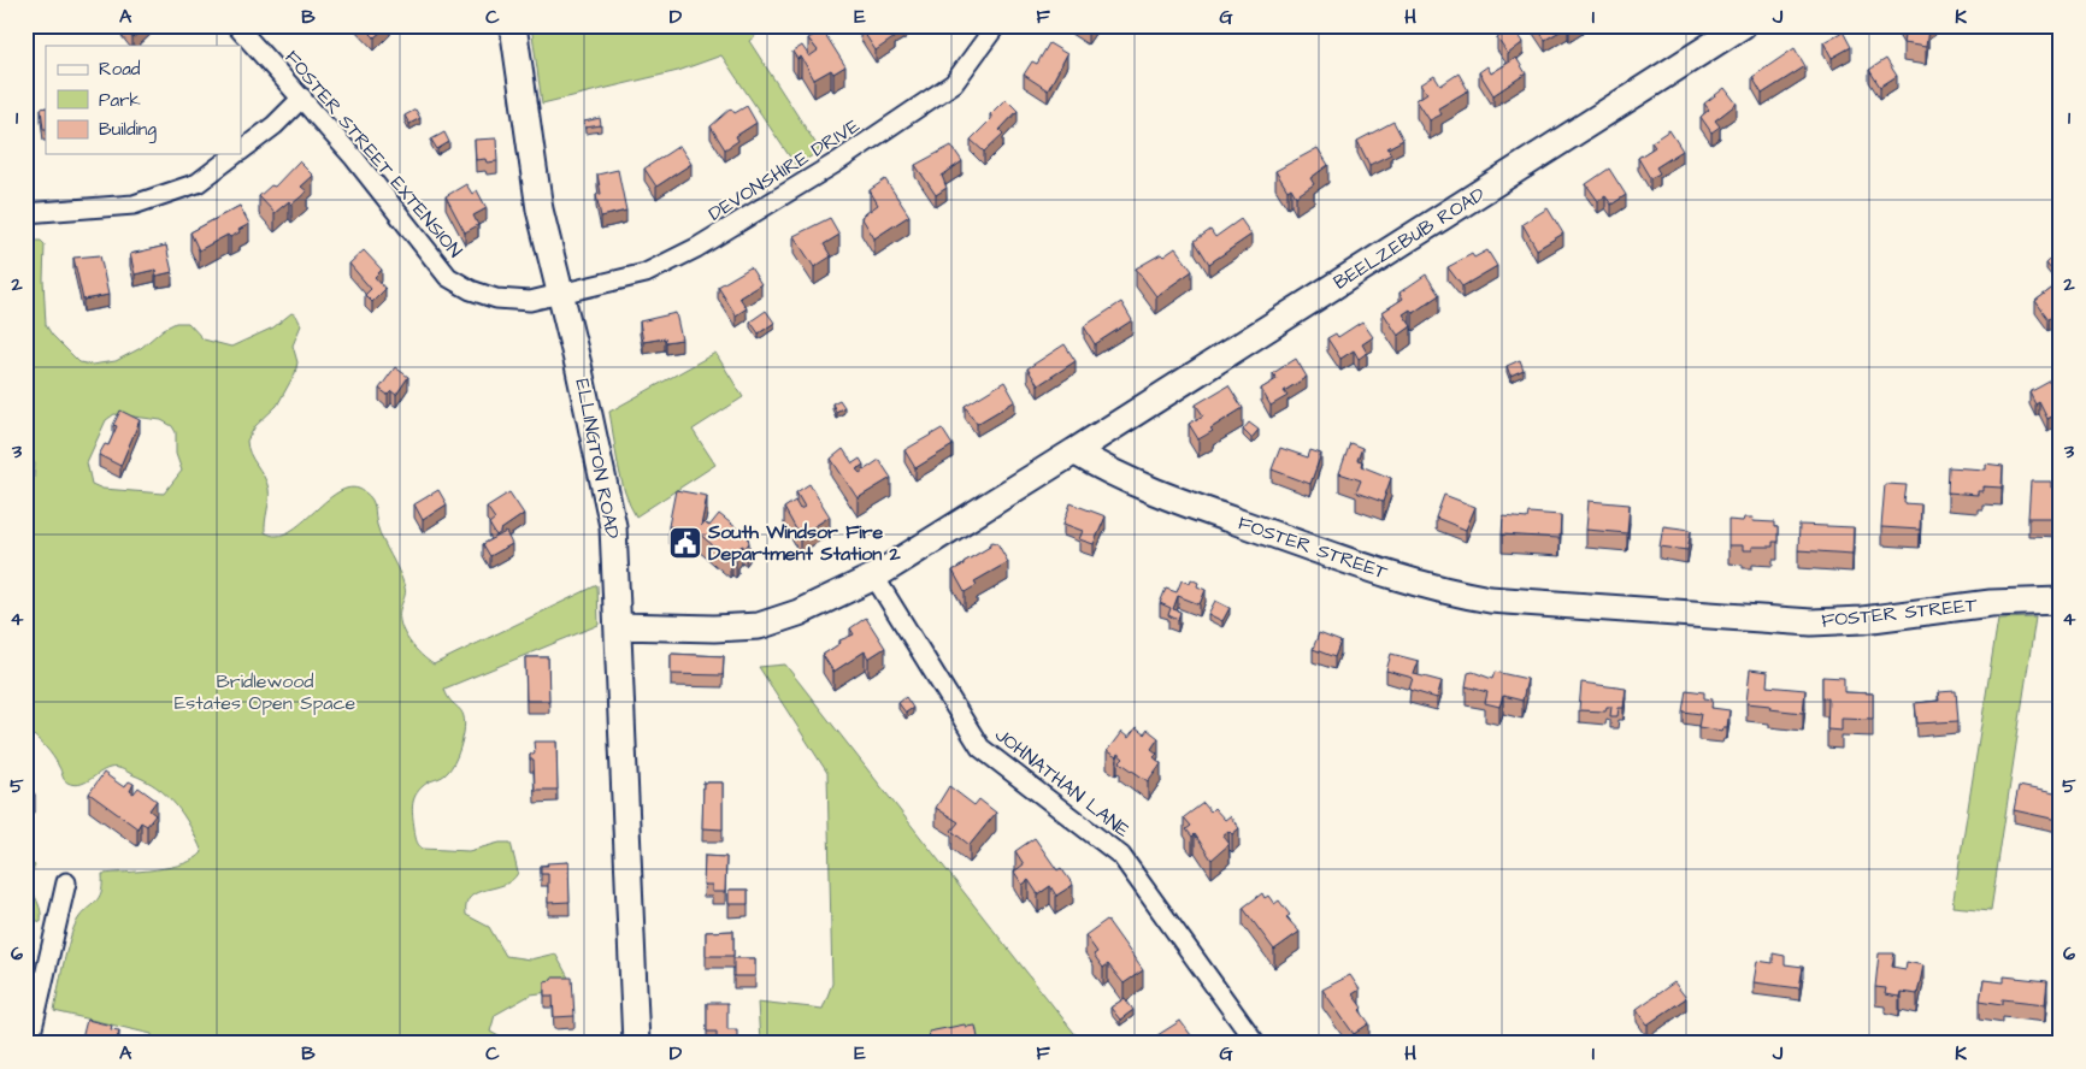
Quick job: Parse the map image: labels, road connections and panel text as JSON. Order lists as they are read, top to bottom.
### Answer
{
  "streets": {
    "street": [
      "FOSTER STREET EXTENSION",
      "DEVONSHIRE DRIVE",
      "BEELZEBUB ROAD",
      "ELLINGTON ROAD",
      "FOSTER STREET",
      "JOHNATHAN LANE"
    ]
  },
  "crossings": [
    ["FOSTER STREET EXTENSION", "DEVONSHIRE DRIVE"],
    ["FOSTER STREET EXTENSION", "ELLINGTON ROAD"],
    ["DEVONSHIRE DRIVE", "ELLINGTON ROAD"],
    ["BEELZEBUB ROAD", "FOSTER STREET"]
  ],
  "parks": ["Bridlewood Estates Open Space"],
  "places": {
    "public building": ["South Windsor Fire Department Station 2"]
  },
  "legend": ["Road", "Park", "Building"],
  "grid": {
    "columns": [
      "A",
      "B",
      "C",
      "D",
      "E",
      "F",
      "G",
      "H",
      "I",
      "J",
      "K"
    ],
    "rows": [
      "1",
      "2",
      "3",
      "4",
      "5",
      "6"
    ]
  }
}
